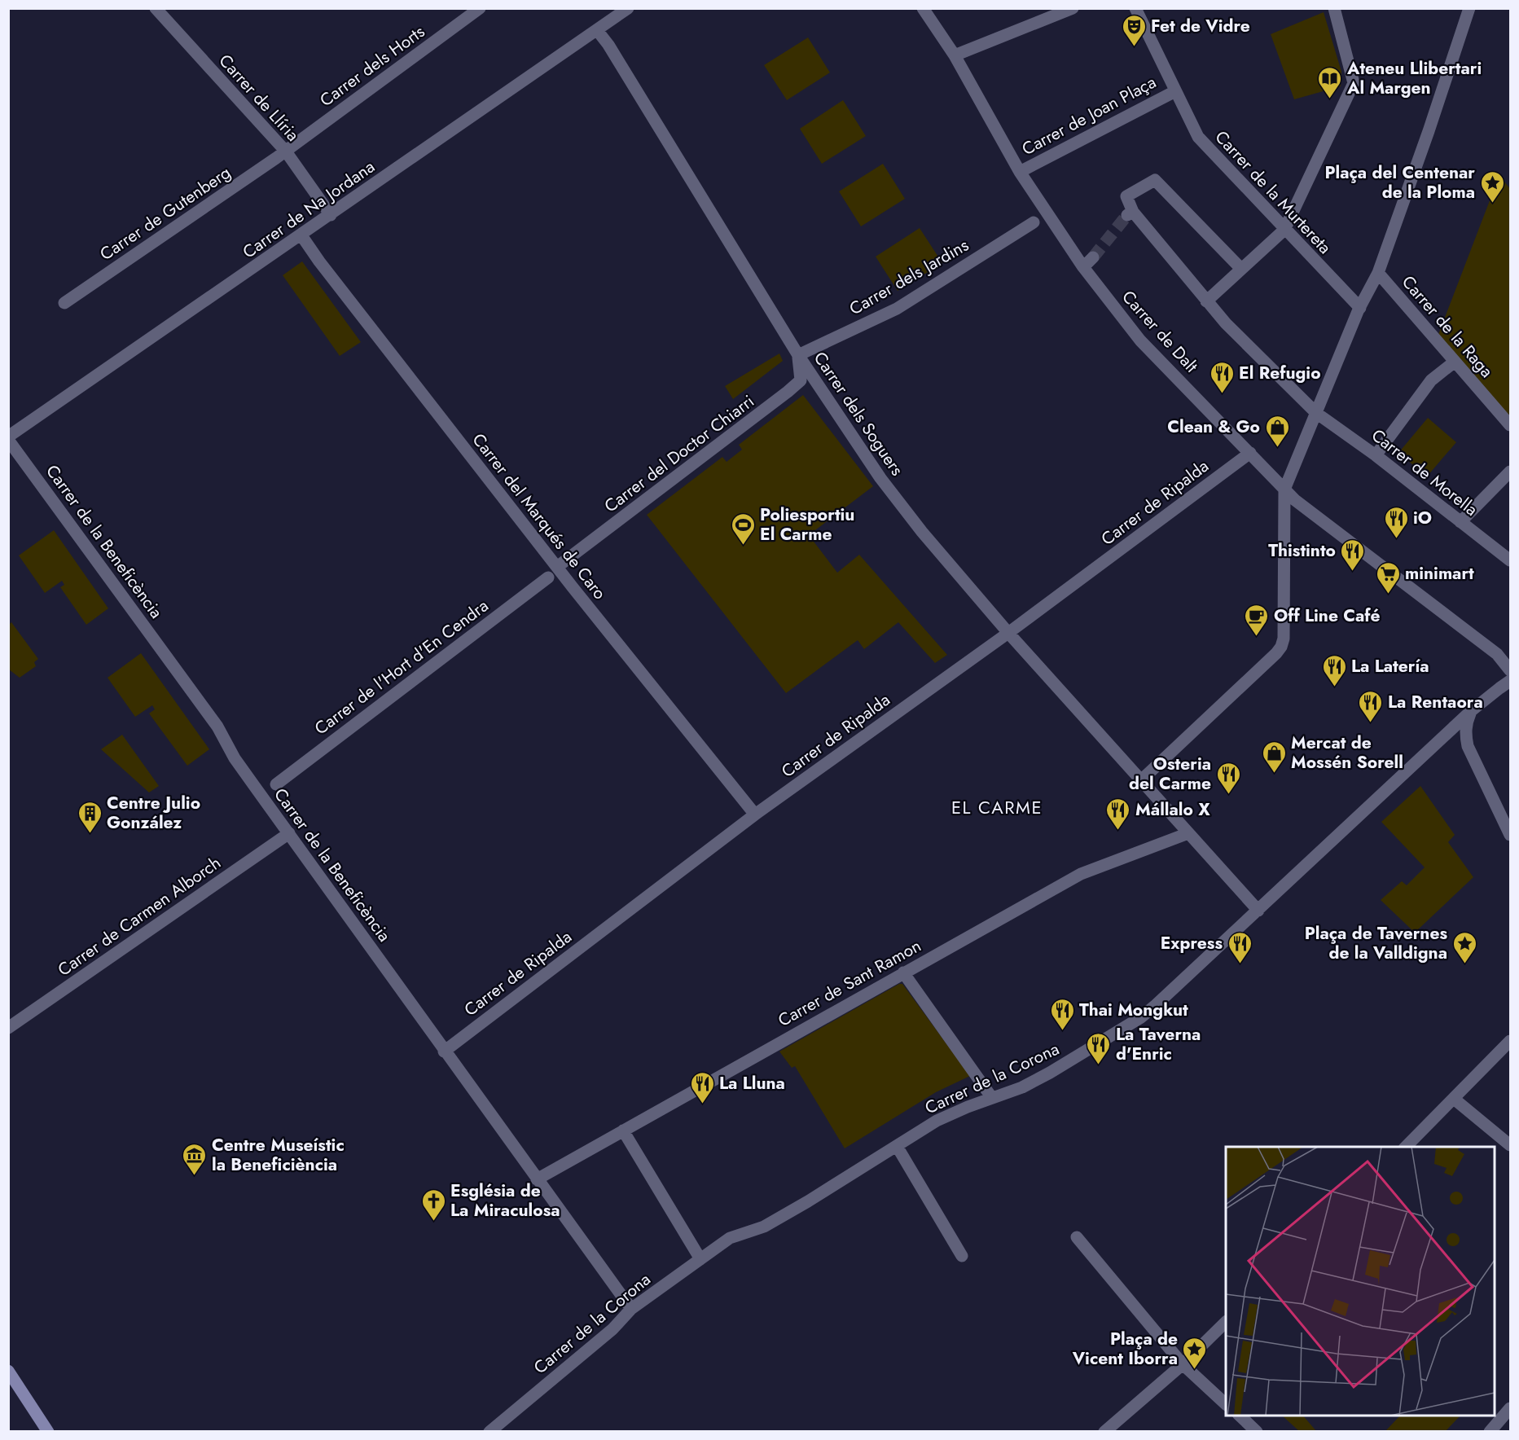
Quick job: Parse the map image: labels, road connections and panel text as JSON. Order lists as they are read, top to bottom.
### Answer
{
  "streets": {
    "street": [
      "Carrer dels Horts",
      "Carrer de Llíria",
      "Carrer de Joan Plaça",
      "Carrer de la Murtereta",
      "Carrer de Na Jordana",
      "Carrer de Gutenberg",
      "Carrer dels Jardins",
      "Carrer de la Raga",
      "Carrer de Dalt",
      "Carrer dels Soguers",
      "Carrer del Doctor Chiarri",
      "Carrer de Morella",
      "Carrer de Ripalda",
      "Carrer del Marqués de Caro",
      "Carrer de la Beneficència",
      "Carrer de l'Hort d'En Cendra",
      "Carrer de Carmen Alborch",
      "Carrer de Sant Ramon",
      "Carrer de la Corona"
    ]
  },
  "crossings": [
    ["Carrer dels Horts", "Carrer de Llíria"],
    ["Carrer dels Horts", "Carrer de Gutenberg"],
    ["Carrer de Llíria", "Carrer de Na Jordana"],
    ["Carrer de Llíria", "Carrer de Gutenberg"],
    ["Carrer de Joan Plaça", "Carrer de la Murtereta"],
    ["Carrer de Joan Plaça", "Carrer de Dalt"],
    ["Carrer de Na Jordana", "Carrer dels Soguers"],
    ["Carrer de Na Jordana", "Carrer del Marqués de Caro"],
    ["Carrer de Na Jordana", "Carrer de la Beneficència"],
    ["Carrer dels Jardins", "Carrer dels Soguers"],
    ["Carrer dels Jardins", "Carrer del Doctor Chiarri"],
    ["Carrer de Dalt", "Carrer de Ripalda"],
    ["Carrer dels Soguers", "Carrer del Doctor Chiarri"],
    ["Carrer dels Soguers", "Carrer de Ripalda"],
    ["Carrer dels Soguers", "Carrer de Sant Ramon"],
    ["Carrer dels Soguers", "Carrer de la Corona"],
    ["Carrer del Doctor Chiarri", "Carrer del Marqués de Caro"],
    ["Carrer de Ripalda", "Carrer del Marqués de Caro"],
    ["Carrer de Ripalda", "Carrer de la Beneficència"],
    ["Carrer de la Beneficència", "Carrer de Carmen Alborch"],
    ["Carrer de la Beneficència", "Carrer de Sant Ramon"],
    ["Carrer de la Beneficència", "Carrer de la Corona"]
  ],
  "districts": ["EL CARME"],
  "places": {
    "theatre": ["Fet de Vidre"],
    "library": ["Ateneu Llibertari Al Margen"],
    "place": ["Plaça del Centenar de la Ploma", "Plaça de Tavernes de la Valldigna", "Plaça de Vicent Iborra"],
    "restaurant": [
      "El Refugio",
      "iO",
      "Thistinto",
      "La Latería",
      "La Rentaora",
      "Osteria del Carme",
      "Mállalo X",
      "Express",
      "Thai Mongkut",
      "La Taverna d'Enric",
      "La Lluna"
    ],
    "shop": ["Clean & Go", "Mercat de Mossén Sorell"],
    "sports": ["Poliesportiu El Carme"],
    "supermarket": ["minimart"],
    "cafe": ["Off Line Café"],
    "building": ["Centre Julio González"],
    "museum": ["Centre Museístic la Beneficiència"],
    "church": ["Església de La Miraculosa"]
  }
}
